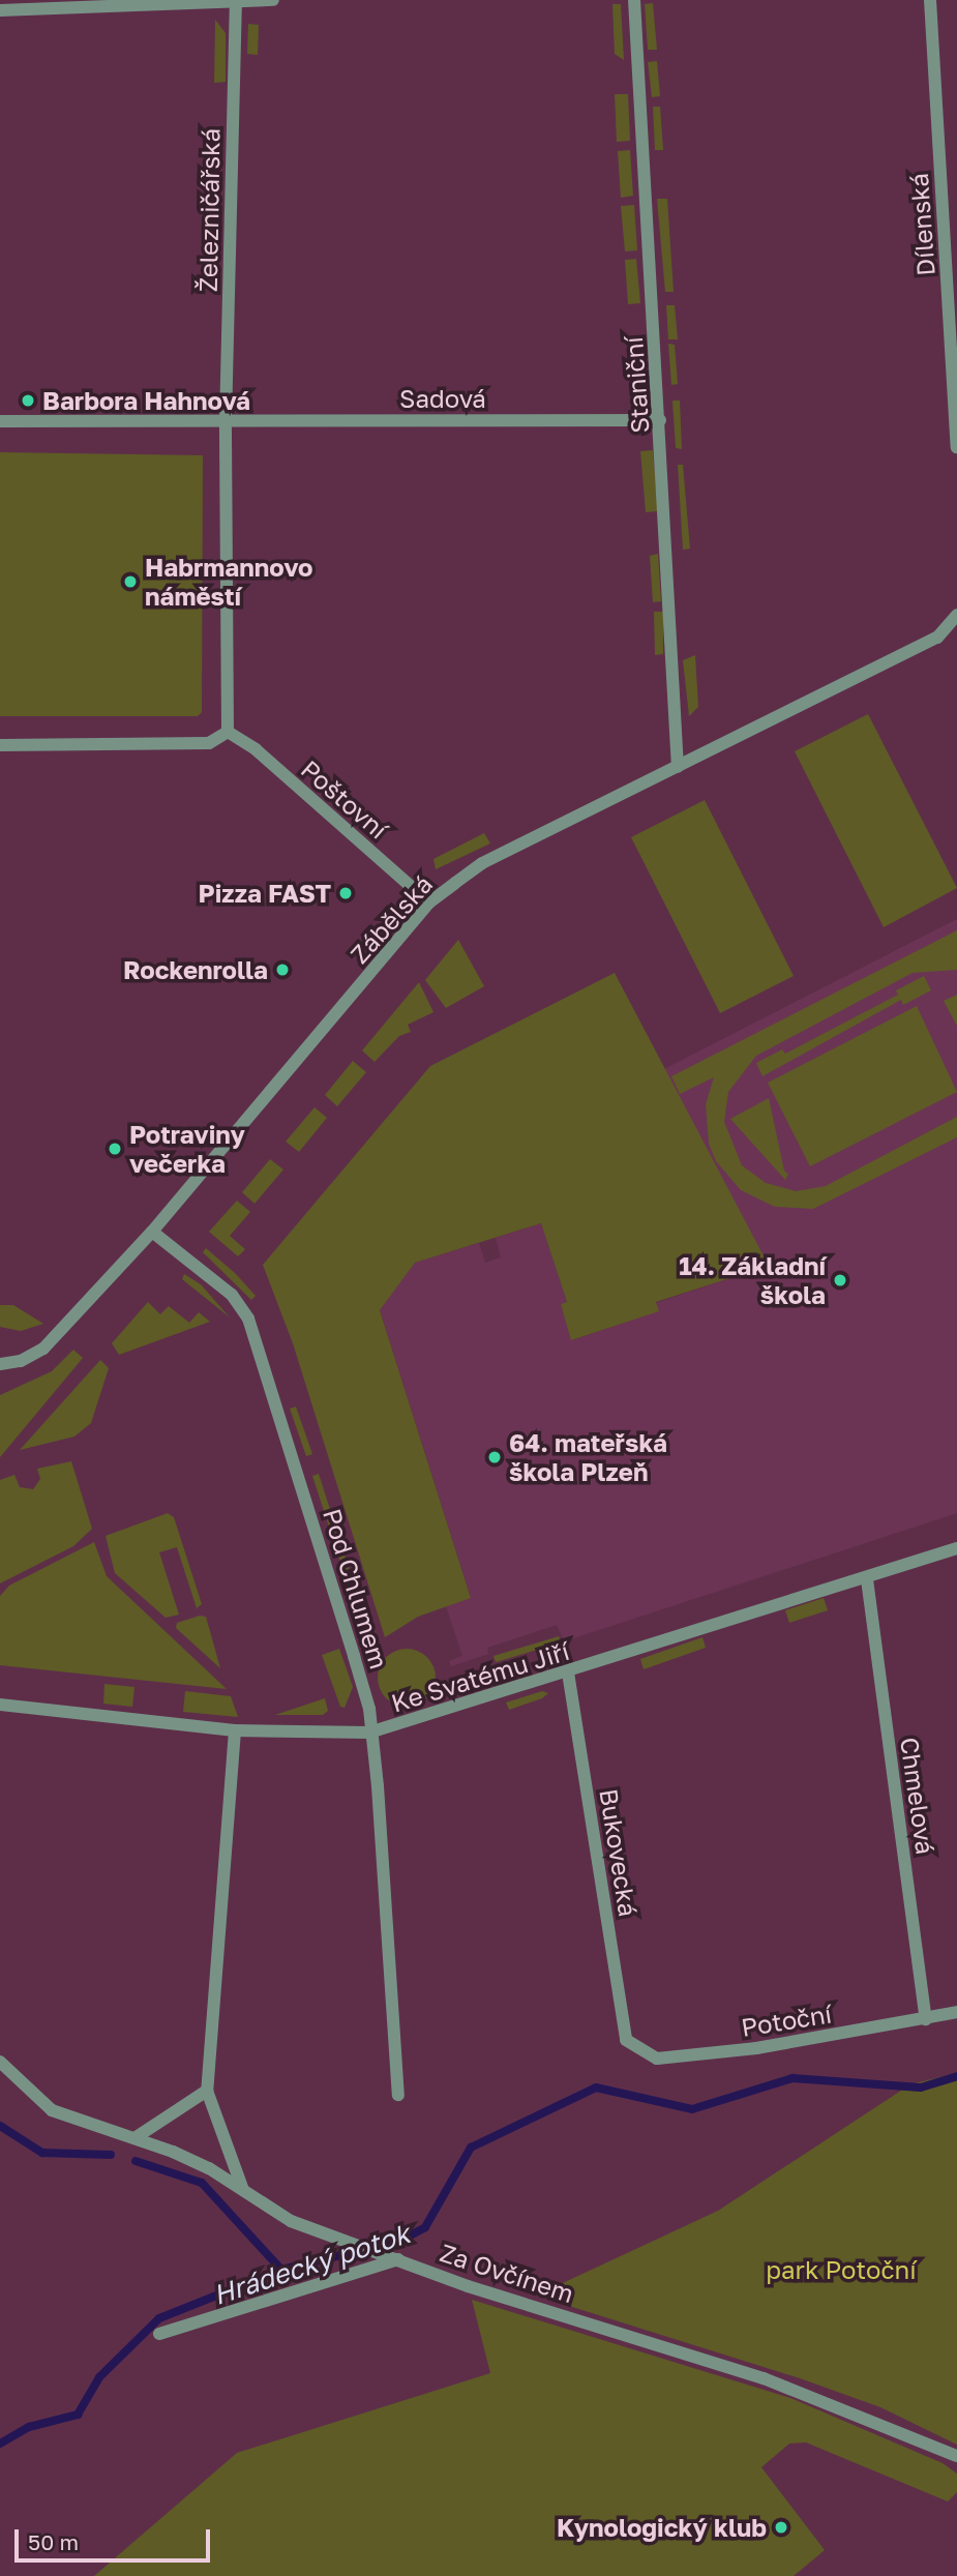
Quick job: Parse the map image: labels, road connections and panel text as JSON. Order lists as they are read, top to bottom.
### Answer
{
  "streets": {
    "street": [
      "Železničářská",
      "Dílenská",
      "Staniční",
      "Sadová",
      "Poštovní",
      "Zábělská",
      "Pod Chlumem",
      "Ke Svatému Jiří",
      "Chmelová",
      "Bukovecká",
      "Potoční",
      "Za Ovčínem"
    ]
  },
  "crossings": [
    ["Železničářská", "Sadová"],
    ["Staniční", "Sadová"],
    ["Staniční", "Zábělská"],
    ["Poštovní", "Zábělská"],
    ["Zábělská", "Pod Chlumem"],
    ["Pod Chlumem", "Ke Svatému Jiří"],
    ["Ke Svatému Jiří", "Chmelová"],
    ["Ke Svatému Jiří", "Bukovecká"],
    ["Chmelová", "Potoční"],
    ["Bukovecká", "Potoční"]
  ],
  "water": ["Hrádecký potok"],
  "parks": ["park Potoční"],
  "places": [
    "Barbora Hahnová",
    "Habrmannovo náměstí",
    "Pizza FAST",
    "Rockenrolla",
    "Potraviny večerka",
    "14. Základní škola",
    "64. mateřská škola Plzeň",
    "Kynologický klub"
  ],
  "scale_bar": "50 m"
}
